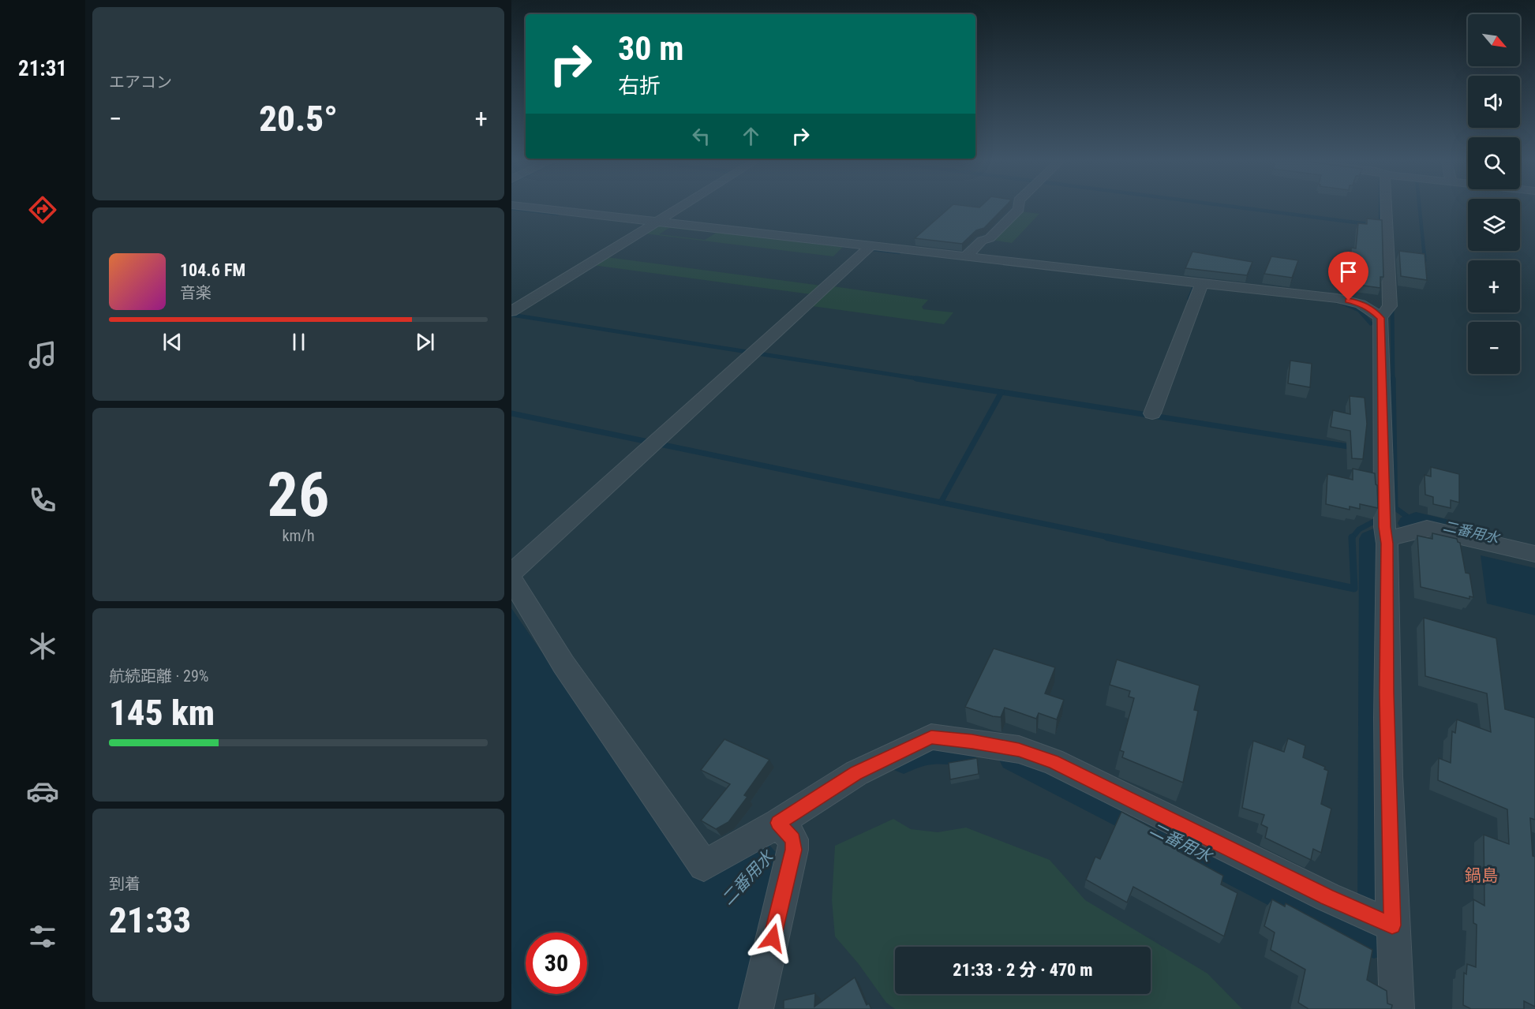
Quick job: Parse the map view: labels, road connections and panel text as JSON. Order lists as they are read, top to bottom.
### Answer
{
  "districts": ["鍋島"],
  "water": ["二番用水"],
  "north": "bottom right",
  "page": {
    "tabs": "21:31",
    "tile": [
      "エアコン",
      ["26", "km/h"],
      ["航続距離 · 29%", "145 km"],
      ["到着", "21:33"]
    ],
    "map_buttons": ["+", "−"],
    "turn": ["30 m", "右折"],
    "heat": ["−", "20.5°", "+"],
    "song": ["104.6 FM", "音楽"],
    "limit": "30",
    "trip": "21:33 · 2 分 · 470 m"
  }
}
